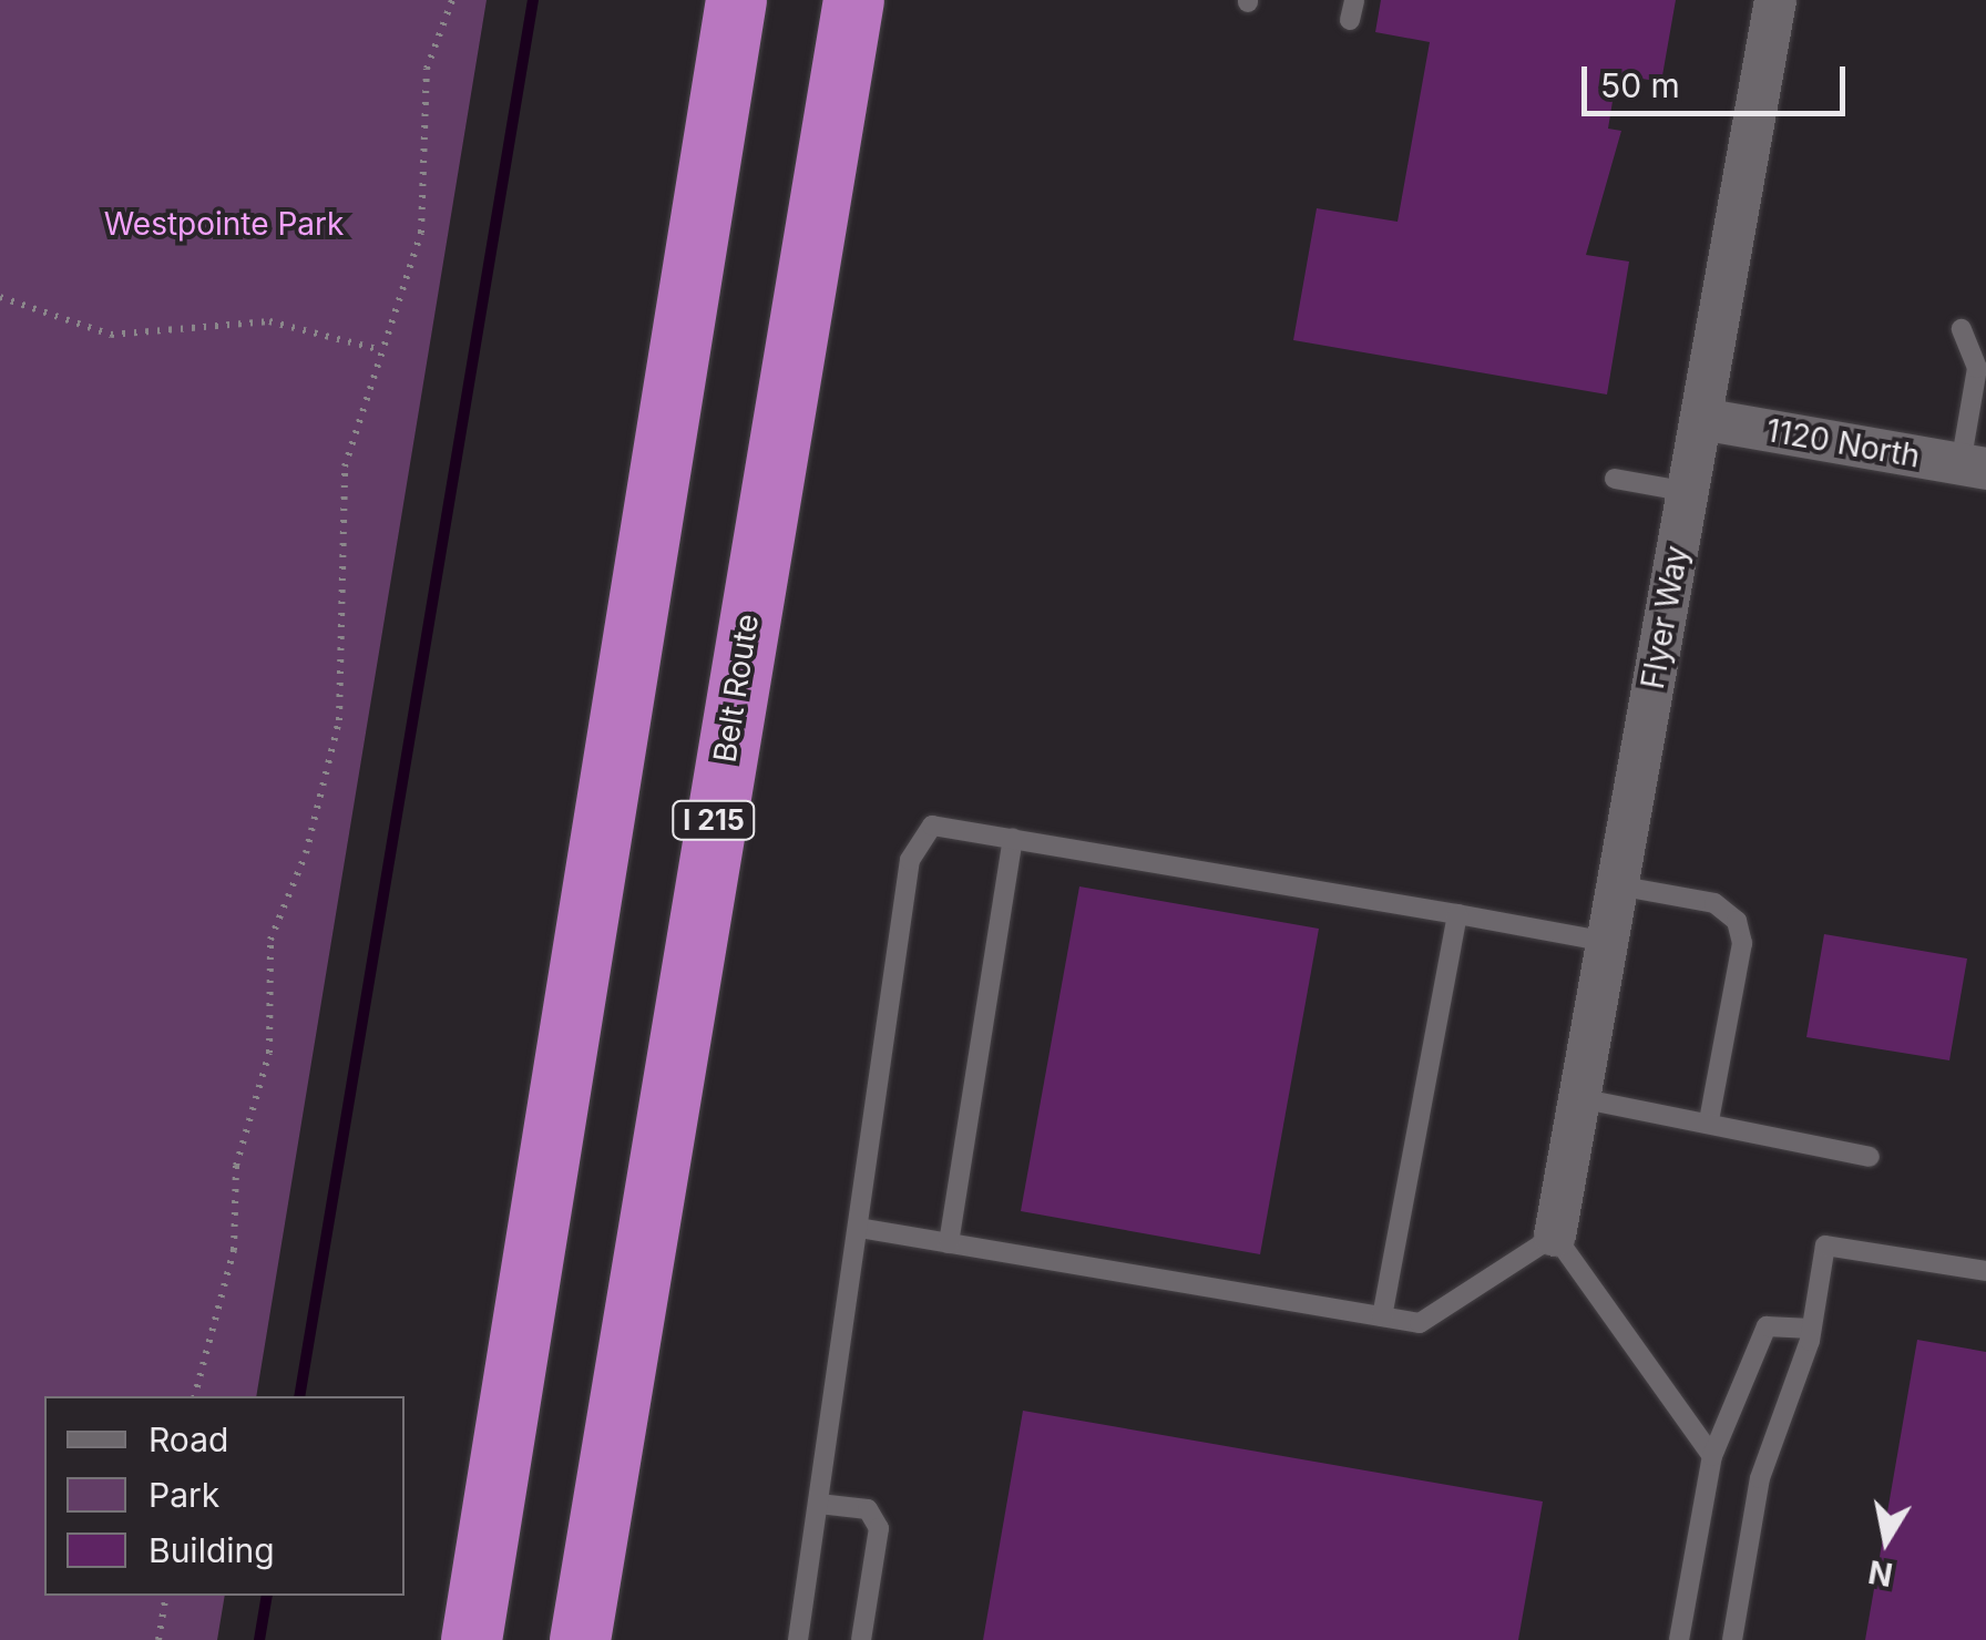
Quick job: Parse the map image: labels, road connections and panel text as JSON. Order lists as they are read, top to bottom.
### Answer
{
  "streets": {
    "highway": ["Belt Route", "I 215"],
    "street": ["1120 North", "Flyer Way"]
  },
  "crossings": [
    ["1120 North", "Flyer Way"]
  ],
  "parks": ["Westpointe Park"],
  "legend": ["Road", "Park", "Building"],
  "scale_bar": "50 m",
  "north": "bottom"
}
